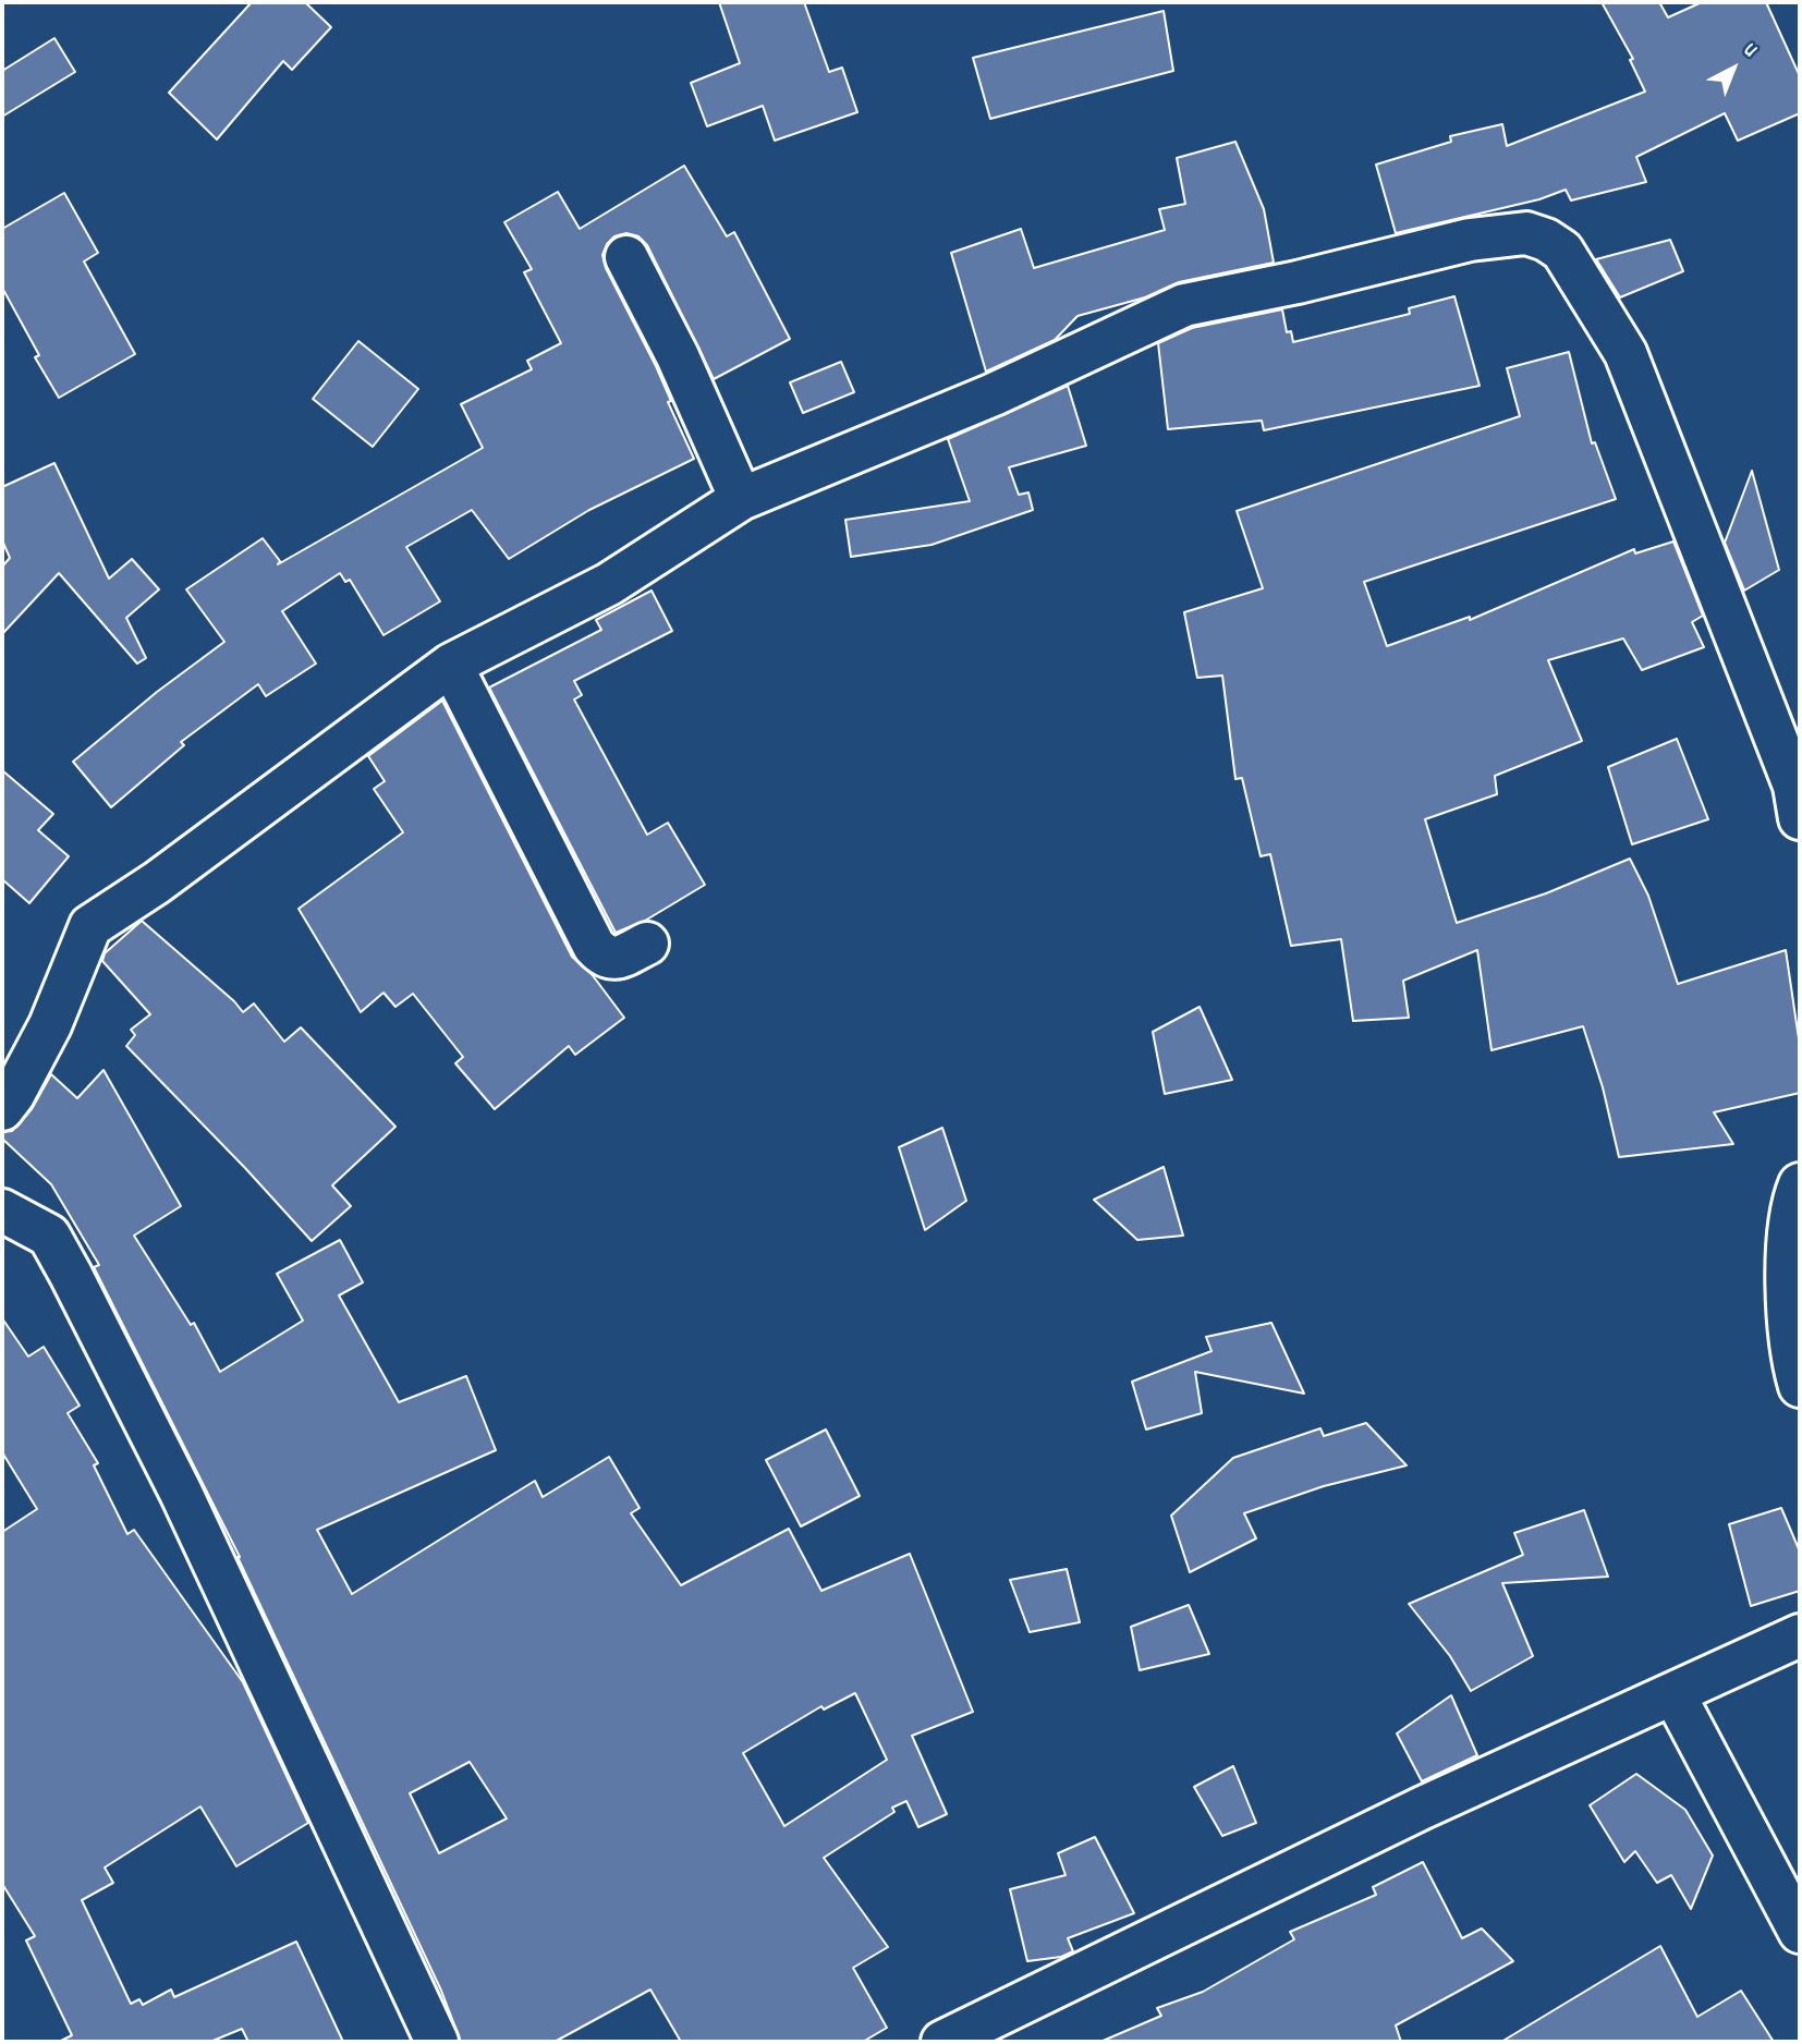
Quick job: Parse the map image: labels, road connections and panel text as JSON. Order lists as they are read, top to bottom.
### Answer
{
  "north": "top right"
}
